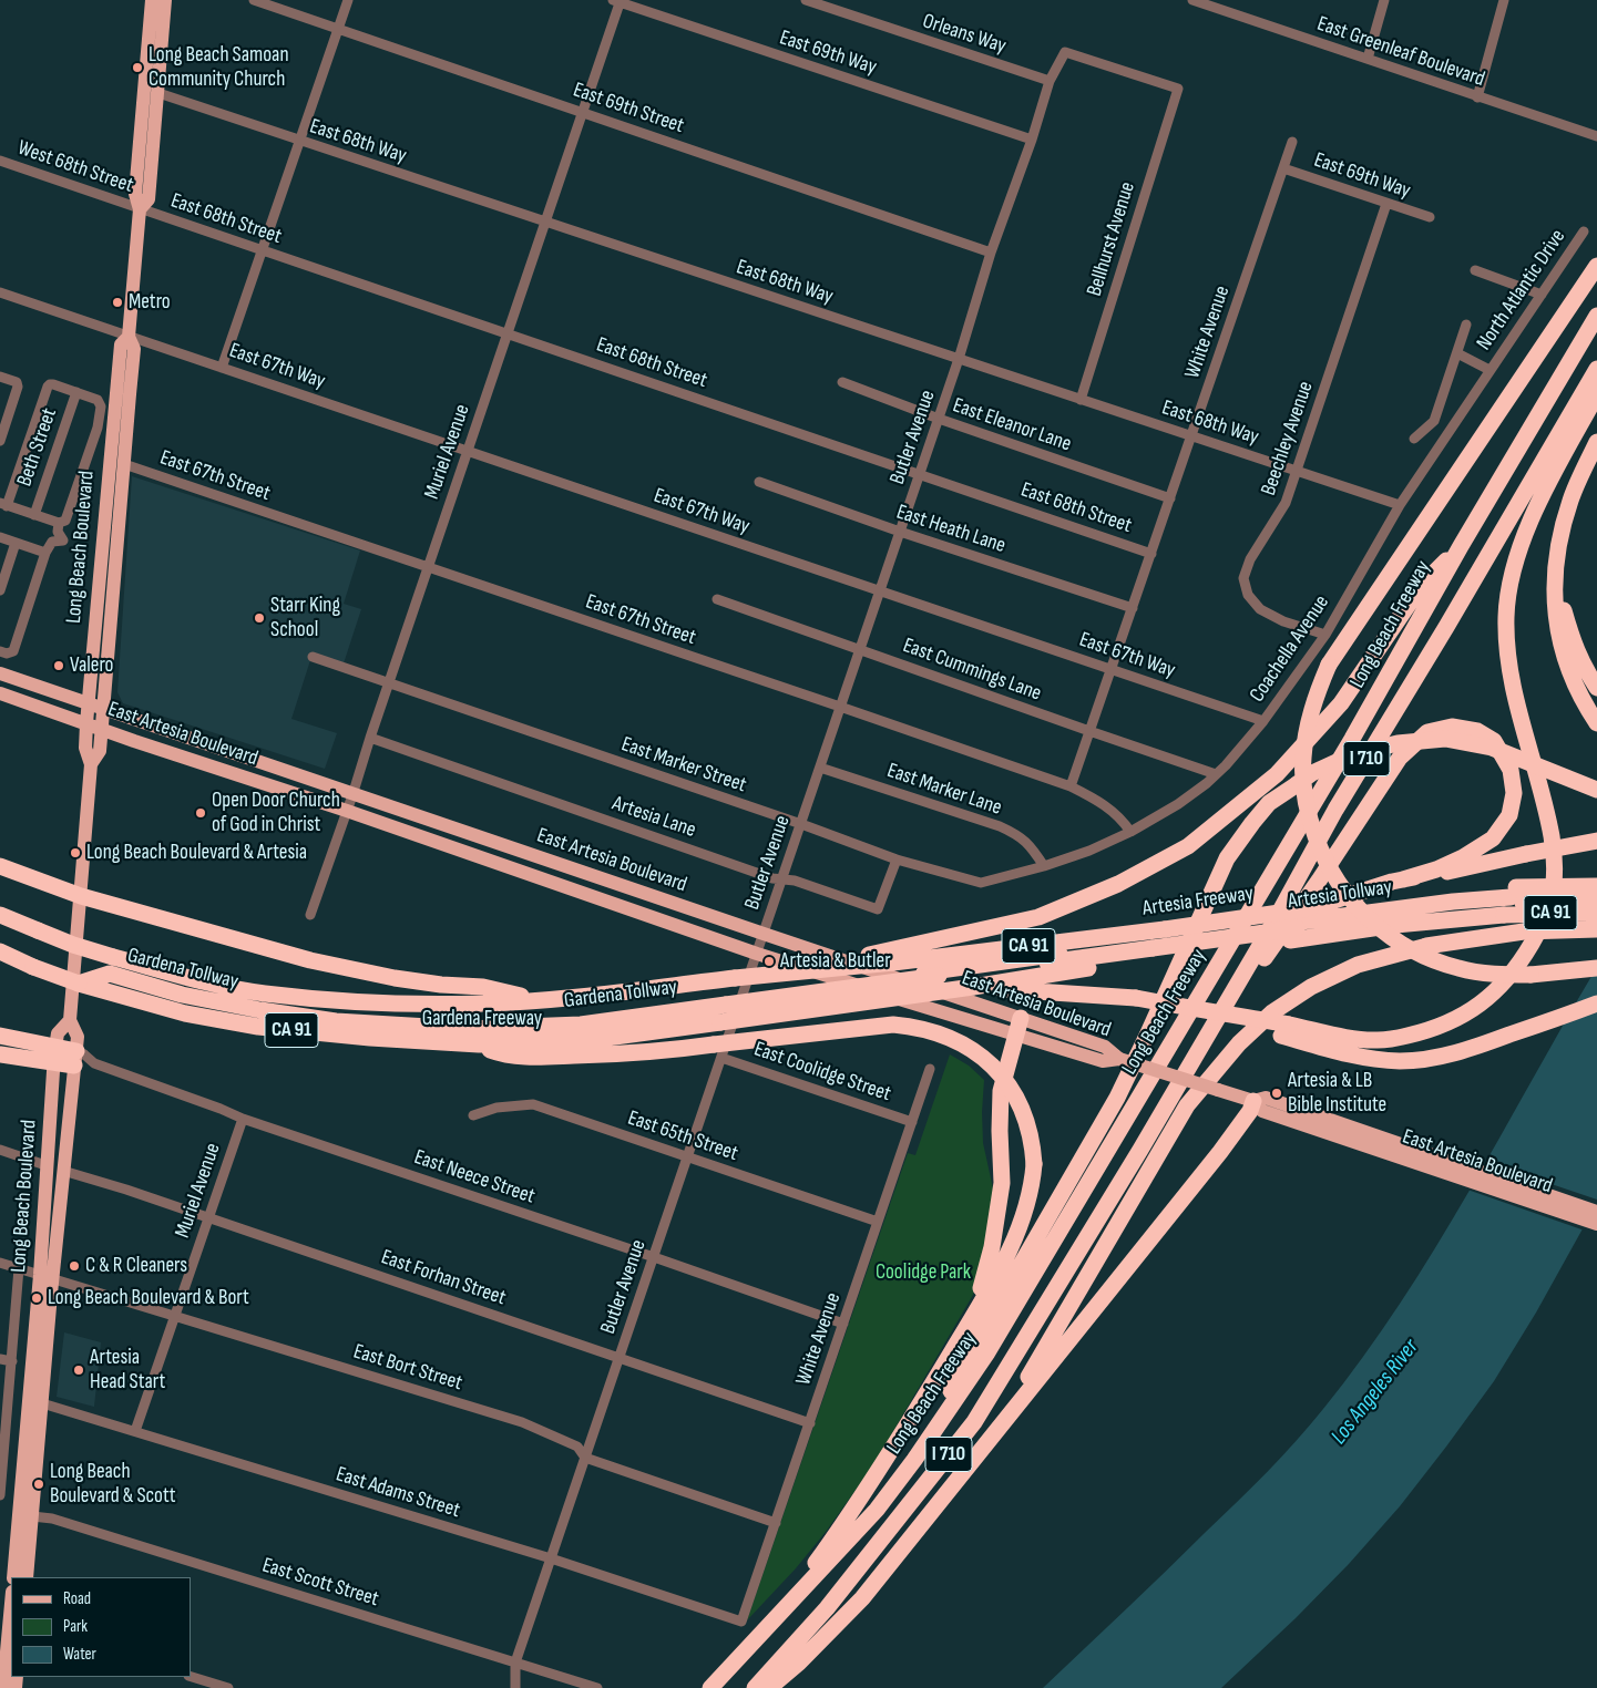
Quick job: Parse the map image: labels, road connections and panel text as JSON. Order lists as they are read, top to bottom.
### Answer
{
  "streets": {
    "highway": [
      "Long Beach Freeway",
      "I 710",
      "Artesia Freeway",
      "CA 91",
      "Gardena Tollway",
      "Gardena Freeway"
    ],
    "main road": ["Long Beach Boulevard", "East Artesia Boulevard"],
    "street": [
      "Orleans Way",
      "East Greenleaf Boulevard",
      "East 69th Way",
      "East 69th Street",
      "East 68th Way",
      "West 68th Street",
      "East 68th Street",
      "Bellhurst Avenue",
      "North Atlantic Drive",
      "White Avenue",
      "East 67th Way",
      "East Eleanor Lane",
      "Butler Avenue",
      "Beechley Avenue",
      "Beth Street",
      "Muriel Avenue",
      "East 67th Street",
      "East Heath Lane",
      "Coachella Avenue",
      "East Cummings Lane",
      "East Marker Street",
      "East Marker Lane",
      "Artesia Lane",
      "East Coolidge Street",
      "East 65th Street",
      "East Neece Street",
      "East Forhan Street",
      "East Bort Street",
      "East Adams Street",
      "East Scott Street"
    ]
  },
  "crossings": [
    ["Orleans Way", "Butler Avenue"],
    ["East 69th Way", "White Avenue"],
    ["East 69th Way", "Butler Avenue"],
    ["East 69th Way", "Beechley Avenue"],
    ["East 69th Way", "Muriel Avenue"],
    ["East 69th Street", "Butler Avenue"],
    ["East 69th Street", "Muriel Avenue"],
    ["East 68th Way", "Bellhurst Avenue"],
    ["East 68th Way", "White Avenue"],
    ["East 68th Way", "Butler Avenue"],
    ["East 68th Way", "Beechley Avenue"],
    ["East 68th Way", "Muriel Avenue"],
    ["East 68th Way", "Long Beach Boulevard"],
    ["East 68th Way", "Coachella Avenue"],
    ["West 68th Street", "East 68th Street"],
    ["West 68th Street", "Long Beach Boulevard"],
    ["East 68th Street", "White Avenue"],
    ["East 68th Street", "Butler Avenue"],
    ["East 68th Street", "Muriel Avenue"],
    ["East 68th Street", "Long Beach Boulevard"],
    ["Bellhurst Avenue", "Butler Avenue"],
    ["North Atlantic Drive", "Coachella Avenue"],
    ["White Avenue", "East 67th Way"],
    ["White Avenue", "East Eleanor Lane"],
    ["White Avenue", "East 67th Street"],
    ["White Avenue", "East Heath Lane"],
    ["White Avenue", "East Cummings Lane"],
    ["White Avenue", "East Coolidge Street"],
    ["White Avenue", "East 65th Street"],
    ["White Avenue", "East Neece Street"],
    ["White Avenue", "East Forhan Street"],
    ["White Avenue", "East Bort Street"],
    ["White Avenue", "East Adams Street"],
    ["East 67th Way", "Butler Avenue"],
    ["East 67th Way", "Muriel Avenue"],
    ["East 67th Way", "Long Beach Boulevard"],
    ["East 67th Way", "Coachella Avenue"],
    ["East Eleanor Lane", "Butler Avenue"],
    ["Butler Avenue", "East 67th Street"],
    ["Butler Avenue", "East Heath Lane"],
    ["Butler Avenue", "East Cummings Lane"],
    ["Butler Avenue", "East Artesia Boulevard"],
    ["Butler Avenue", "East Marker Street"],
    ["Butler Avenue", "East Marker Lane"],
    ["Butler Avenue", "Artesia Lane"],
    ["Butler Avenue", "East Coolidge Street"],
    ["Butler Avenue", "East 65th Street"],
    ["Butler Avenue", "East Neece Street"],
    ["Butler Avenue", "East Forhan Street"],
    ["Butler Avenue", "East Bort Street"],
    ["Butler Avenue", "East Adams Street"],
    ["Butler Avenue", "East Scott Street"],
    ["Beechley Avenue", "Coachella Avenue"],
    ["Muriel Avenue", "East 67th Street"],
    ["Muriel Avenue", "East Artesia Boulevard"],
    ["Muriel Avenue", "East Marker Street"],
    ["Muriel Avenue", "Artesia Lane"],
    ["Muriel Avenue", "East Neece Street"],
    ["Muriel Avenue", "East Forhan Street"],
    ["Muriel Avenue", "East Bort Street"],
    ["Muriel Avenue", "East Adams Street"],
    ["East 67th Street", "Long Beach Boulevard"],
    ["East 67th Street", "Coachella Avenue"],
    ["Long Beach Boulevard", "East Artesia Boulevard"],
    ["Long Beach Boulevard", "East Neece Street"],
    ["Long Beach Boulevard", "East Forhan Street"],
    ["Long Beach Boulevard", "East Bort Street"],
    ["Long Beach Boulevard", "East Adams Street"],
    ["Long Beach Boulevard", "East Scott Street"],
    ["Coachella Avenue", "East Cummings Lane"],
    ["Coachella Avenue", "East Marker Street"],
    ["Coachella Avenue", "East Marker Lane"],
    ["East Marker Street", "East Marker Lane"],
    ["East Marker Street", "Artesia Lane"],
    ["Artesia Freeway", "Gardena Tollway"],
    ["Artesia Freeway", "Gardena Freeway"],
    ["Gardena Tollway", "Gardena Freeway"]
  ],
  "water": ["Los Angeles River"],
  "parks": ["Coolidge Park"],
  "places": [
    "Long Beach Samoan Community Church",
    "Metro",
    "Starr King School",
    "Valero",
    "Open Door Church of God in Christ",
    "Long Beach Boulevard & Artesia",
    "Artesia & Butler",
    "Artesia & LB Bible Institute",
    "C & R Cleaners",
    "Long Beach Boulevard & Bort",
    "Artesia Head Start",
    "Long Beach Boulevard & Scott"
  ],
  "legend": ["Road", "Park", "Water"]
}
